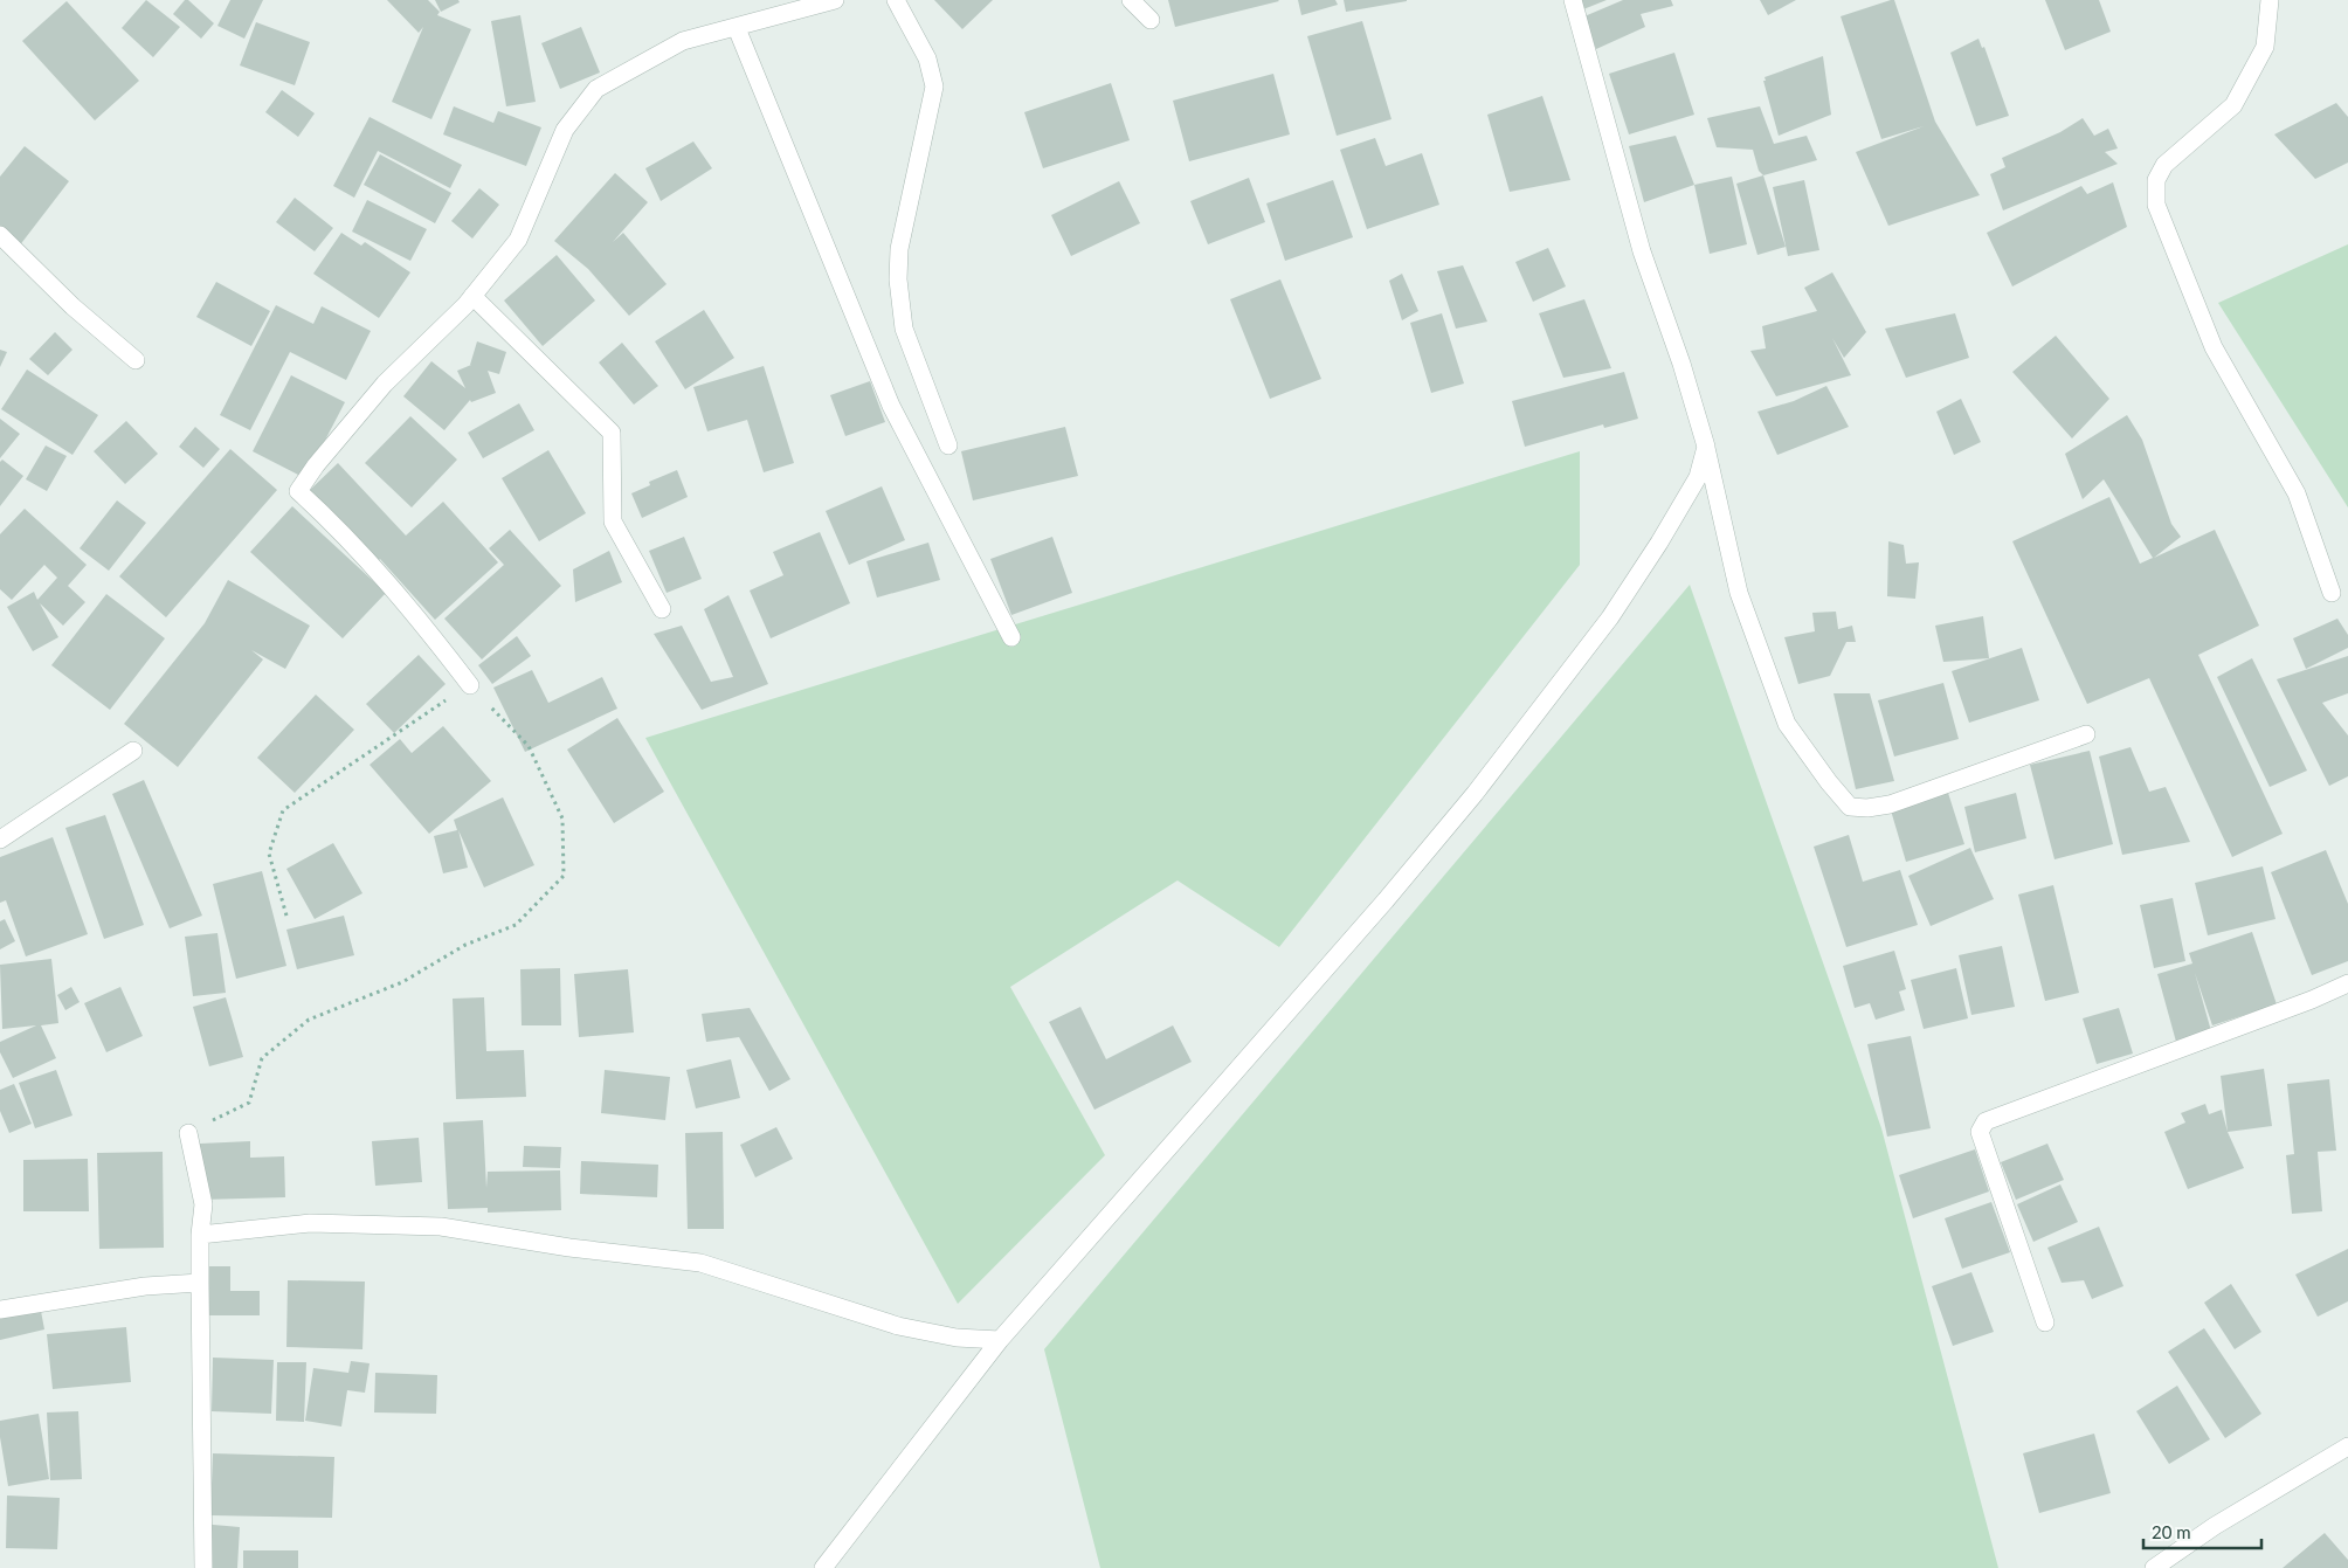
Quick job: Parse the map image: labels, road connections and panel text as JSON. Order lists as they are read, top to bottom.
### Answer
{
  "scale_bar": "20 m"
}
